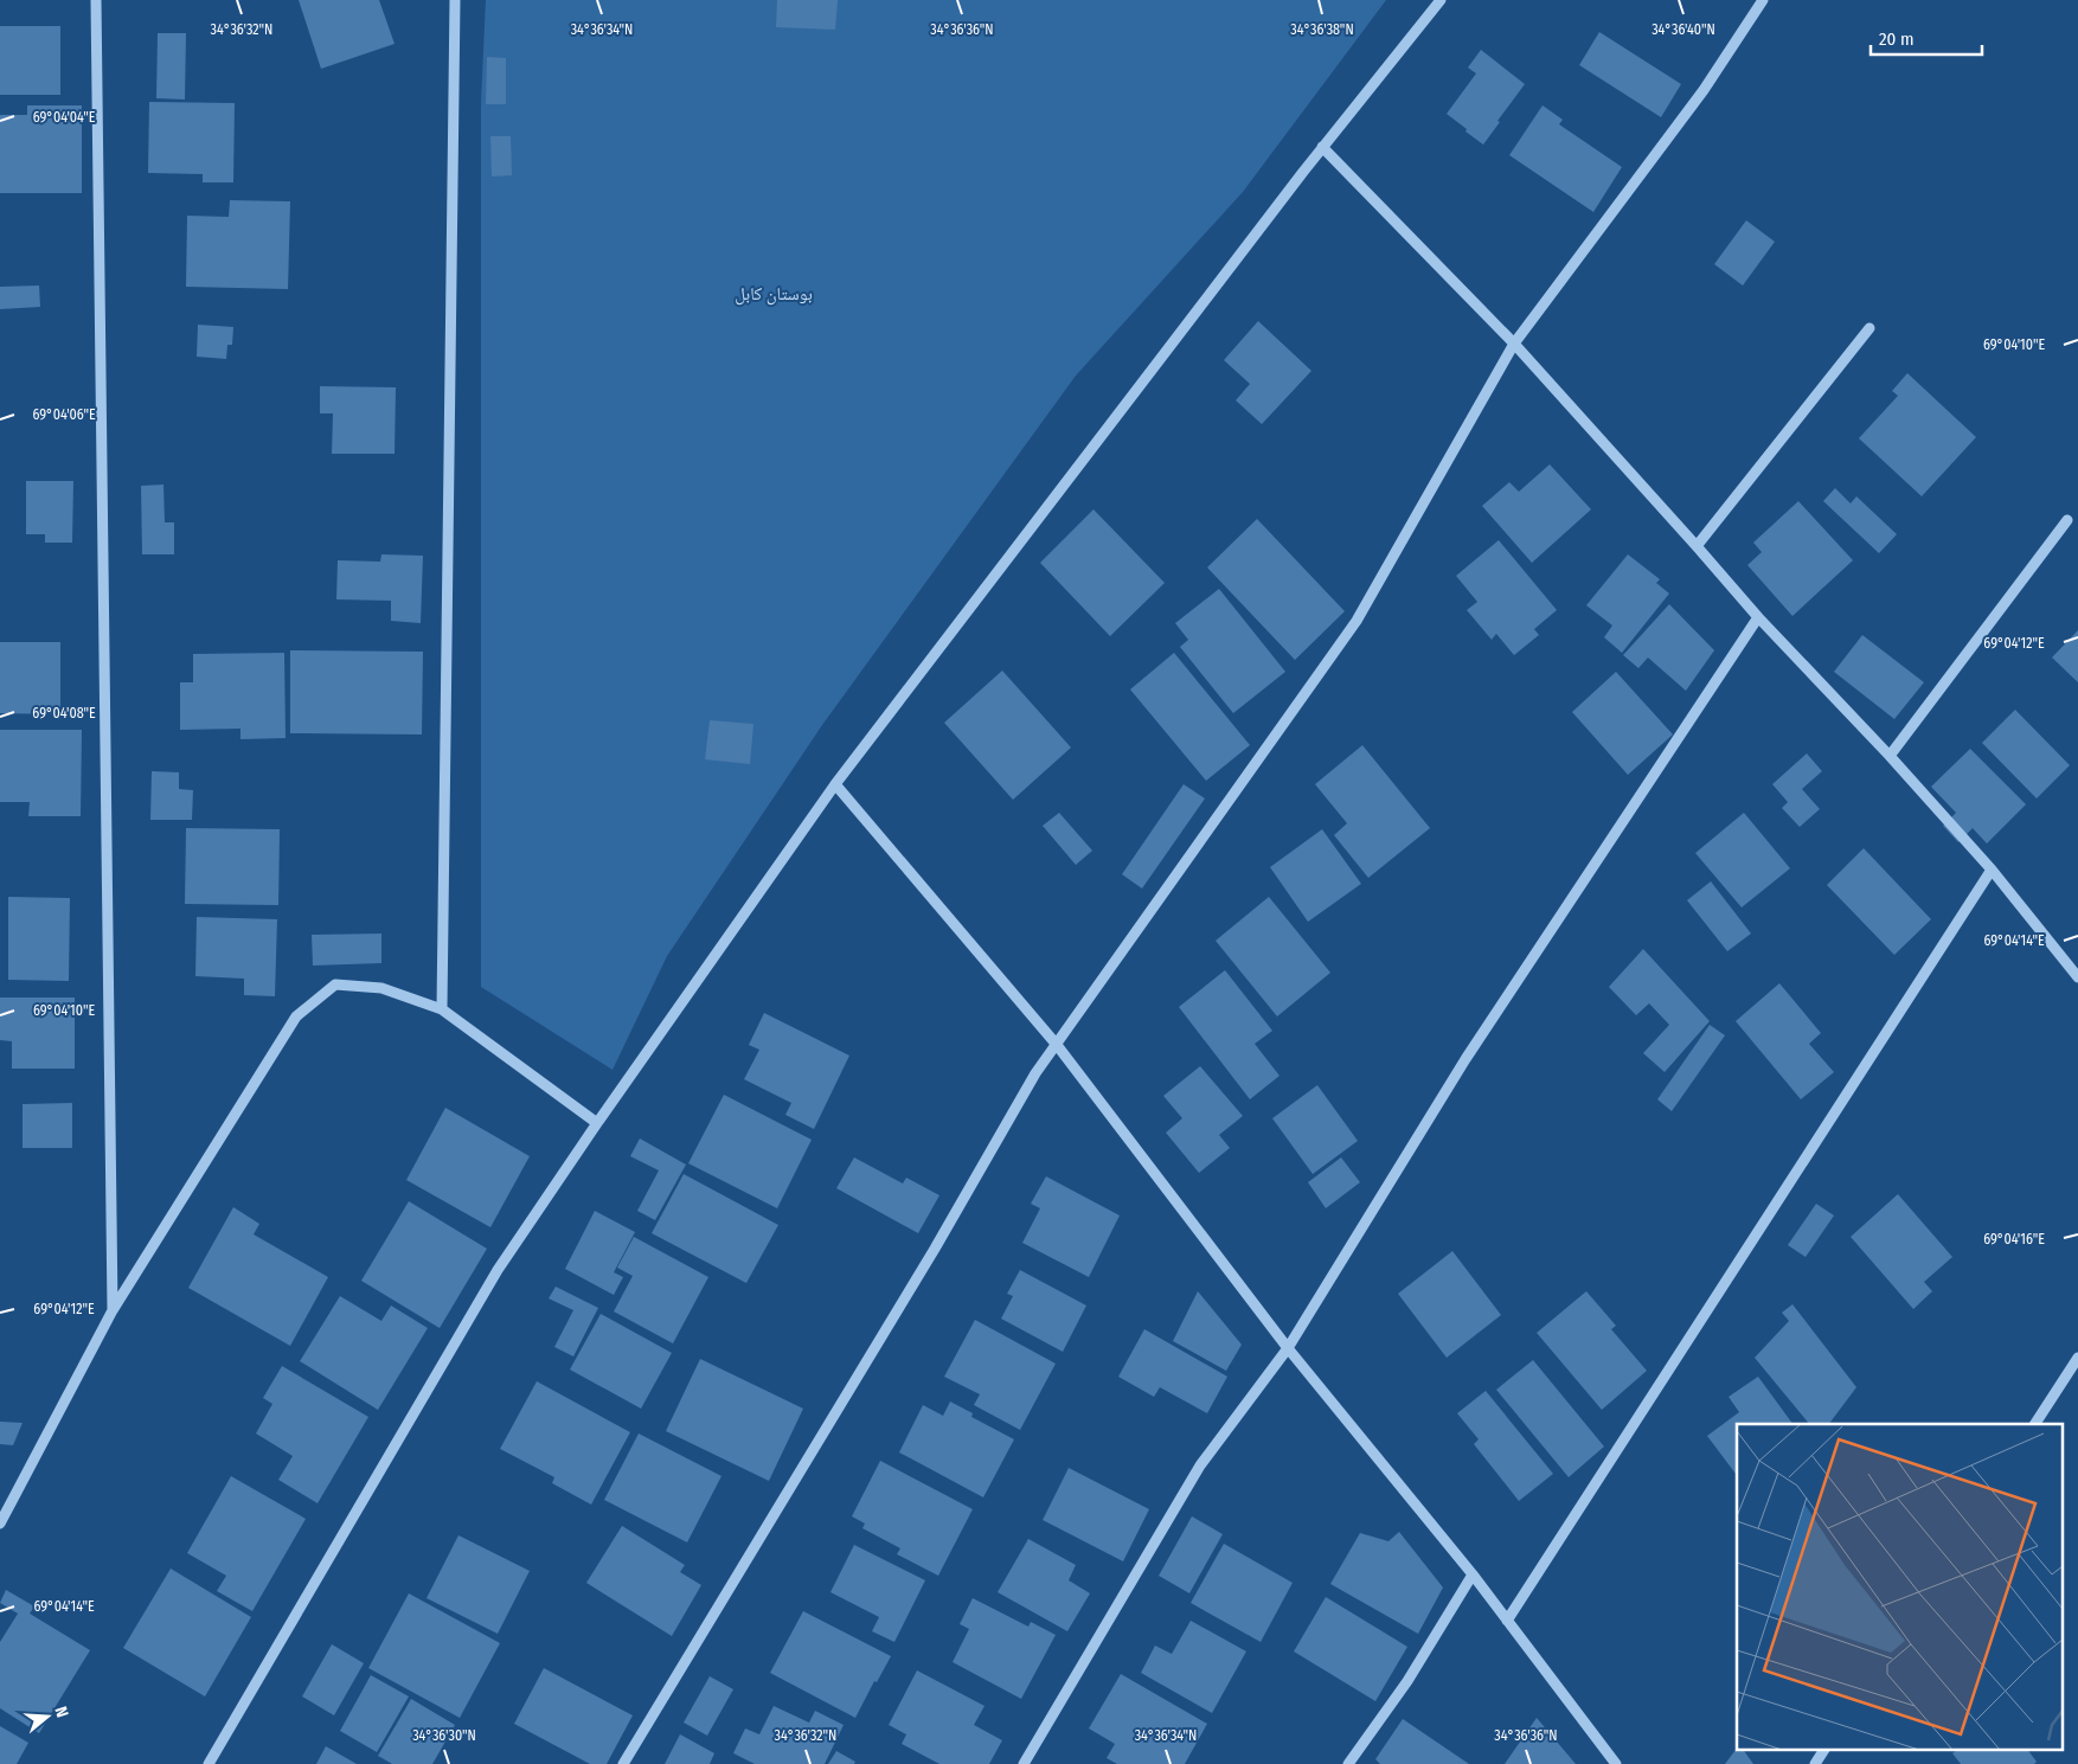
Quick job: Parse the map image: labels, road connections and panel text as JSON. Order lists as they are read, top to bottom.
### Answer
{
  "parks": ["بوستان کابل"],
  "scale_bar": "20 m",
  "north": "right",
  "coordinates": [
    "34°36'32\"N",
    "34°36'34\"N",
    "34°36'36\"N",
    "34°36'38\"N",
    "34°36'40\"N",
    "69°04'04\"E",
    "69°04'10\"E",
    "69°04'06\"E",
    "69°04'12\"E",
    "69°04'08\"E",
    "69°04'14\"E",
    "69°04'16\"E",
    "34°36'30\"N"
  ]
}
